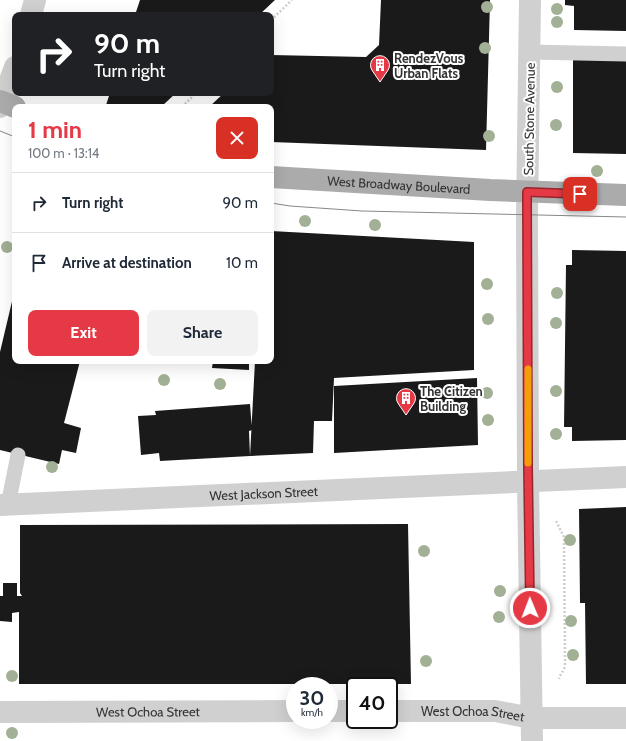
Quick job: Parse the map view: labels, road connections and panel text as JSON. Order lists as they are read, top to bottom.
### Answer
{
  "streets": {
    "main road": ["West Broadway Boulevard"],
    "street": ["South Stone Avenue", "West Jackson Street", "West Ochoa Street"]
  },
  "crossings": [
    ["South Stone Avenue", "West Broadway Boulevard"],
    ["South Stone Avenue", "West Jackson Street"],
    ["South Stone Avenue", "West Ochoa Street"]
  ],
  "places": {
    "building": ["RendezVous Urban Flats", "The Citizen Building"]
  },
  "page": {
    "turn": ["90 m", "Turn right"],
    "heading": ["1 min", "100 m · 13:14"],
    "list": [
      {
        "name": "Turn right",
        "value": "90 m"
      },
      {
        "name": "Arrive at destination",
        "value": "10 m"
      }
    ],
    "buttons": ["Exit", "Share"],
    "speed": "30 km/h",
    "limit": "40"
  }
}
